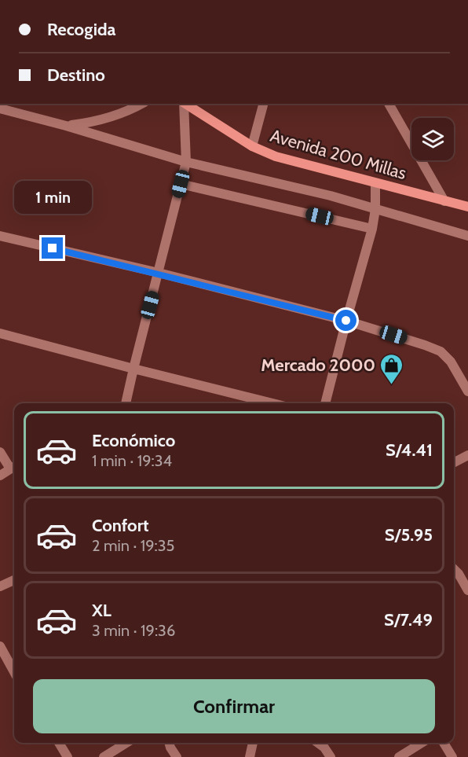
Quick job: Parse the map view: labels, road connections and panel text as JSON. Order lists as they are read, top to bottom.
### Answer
{
  "streets": {
    "main road": ["Avenida 200 Millas"]
  },
  "places": {
    "shop": ["Mercado 2000"]
  },
  "page": {
    "banner": ["Recogida", "Destino"],
    "bubble": "1 min",
    "list": [
      {
        "name": "Económico",
        "note": "1 min · 19:34",
        "value": "S/4.41"
      },
      {
        "name": "Confort",
        "note": "2 min · 19:35",
        "value": "S/5.95"
      },
      {
        "name": "XL",
        "note": "3 min · 19:36",
        "value": "S/7.49"
      }
    ],
    "buttons": "Confirmar"
  }
}
